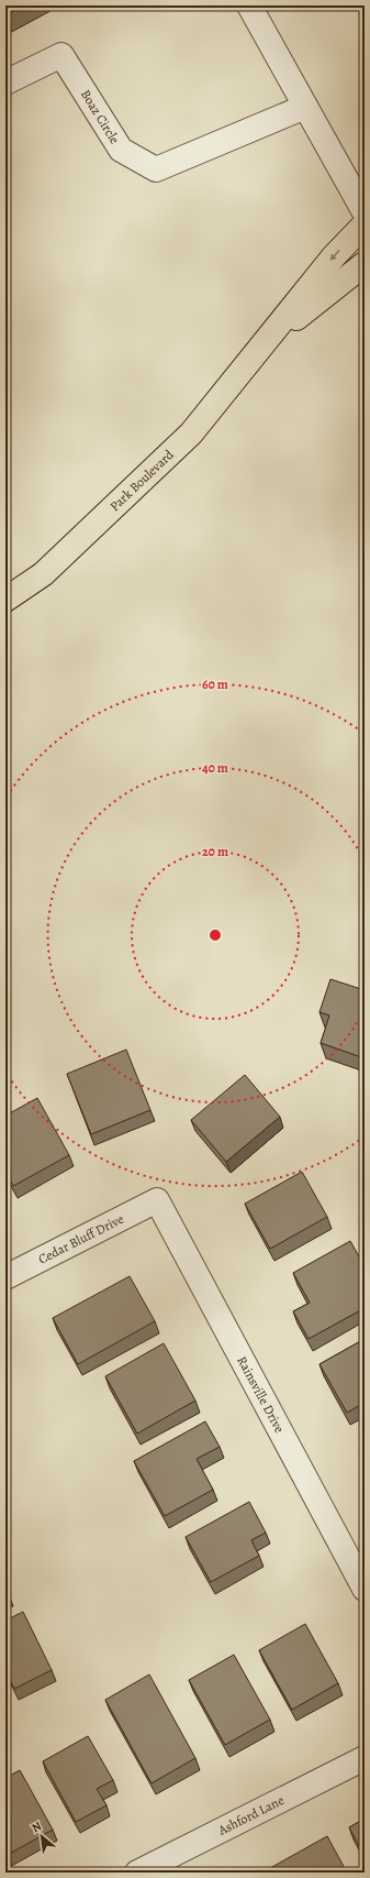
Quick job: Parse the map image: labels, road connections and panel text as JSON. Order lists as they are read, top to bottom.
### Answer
{
  "streets": {
    "main road": ["Park Boulevard"],
    "street": [
      "Boaz Circle",
      "Cedar Bluff Drive",
      "Rainsville Drive",
      "Ashford Lane"
    ]
  },
  "crossings": [
    ["Cedar Bluff Drive", "Rainsville Drive"]
  ],
  "north": "top left",
  "rings": ["60 m", "40 m", "20 m"]
}
